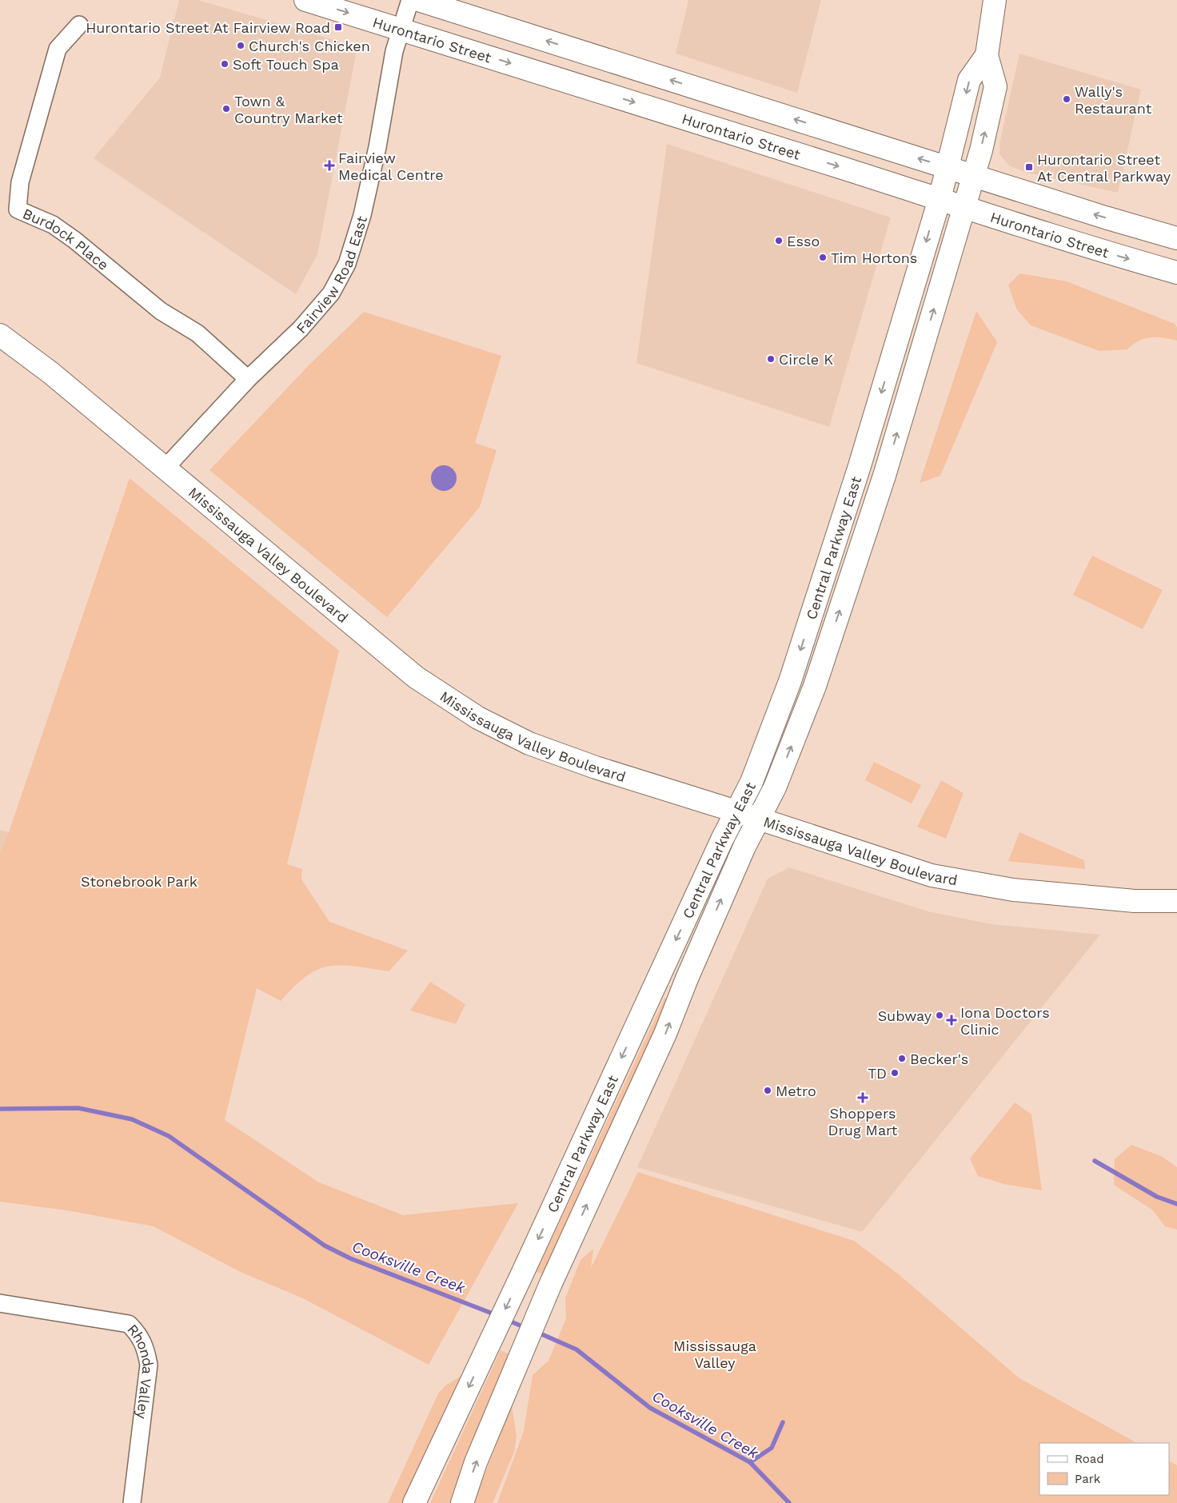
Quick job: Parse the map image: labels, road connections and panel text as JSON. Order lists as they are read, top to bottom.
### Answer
{
  "streets": {
    "street": [
      "Hurontario Street",
      "Burdock Place",
      "Fairview Road East",
      "Central Parkway East",
      "Mississauga Valley Boulevard",
      "Rhonda Valley"
    ]
  },
  "crossings": [
    ["Hurontario Street", "Fairview Road East"],
    ["Hurontario Street", "Central Parkway East"],
    ["Burdock Place", "Fairview Road East"],
    ["Fairview Road East", "Mississauga Valley Boulevard"],
    ["Central Parkway East", "Mississauga Valley Boulevard"]
  ],
  "water": ["Cooksville Creek"],
  "parks": ["Stonebrook Park", "Mississauga Valley"],
  "places": {
    "transit": ["Hurontario Street At Fairview Road", "Hurontario Street At Central Parkway"],
    "other": [
      "Church's Chicken",
      "Soft Touch Spa",
      "Wally's Restaurant",
      "Town & Country Market",
      "Esso",
      "Tim Hortons",
      "Circle K",
      "Subway",
      "Becker's",
      "TD",
      "Metro"
    ],
    "health": ["Fairview Medical Centre", "Iona Doctors Clinic", "Shoppers Drug Mart"]
  },
  "legend": ["Road", "Park"]
}
